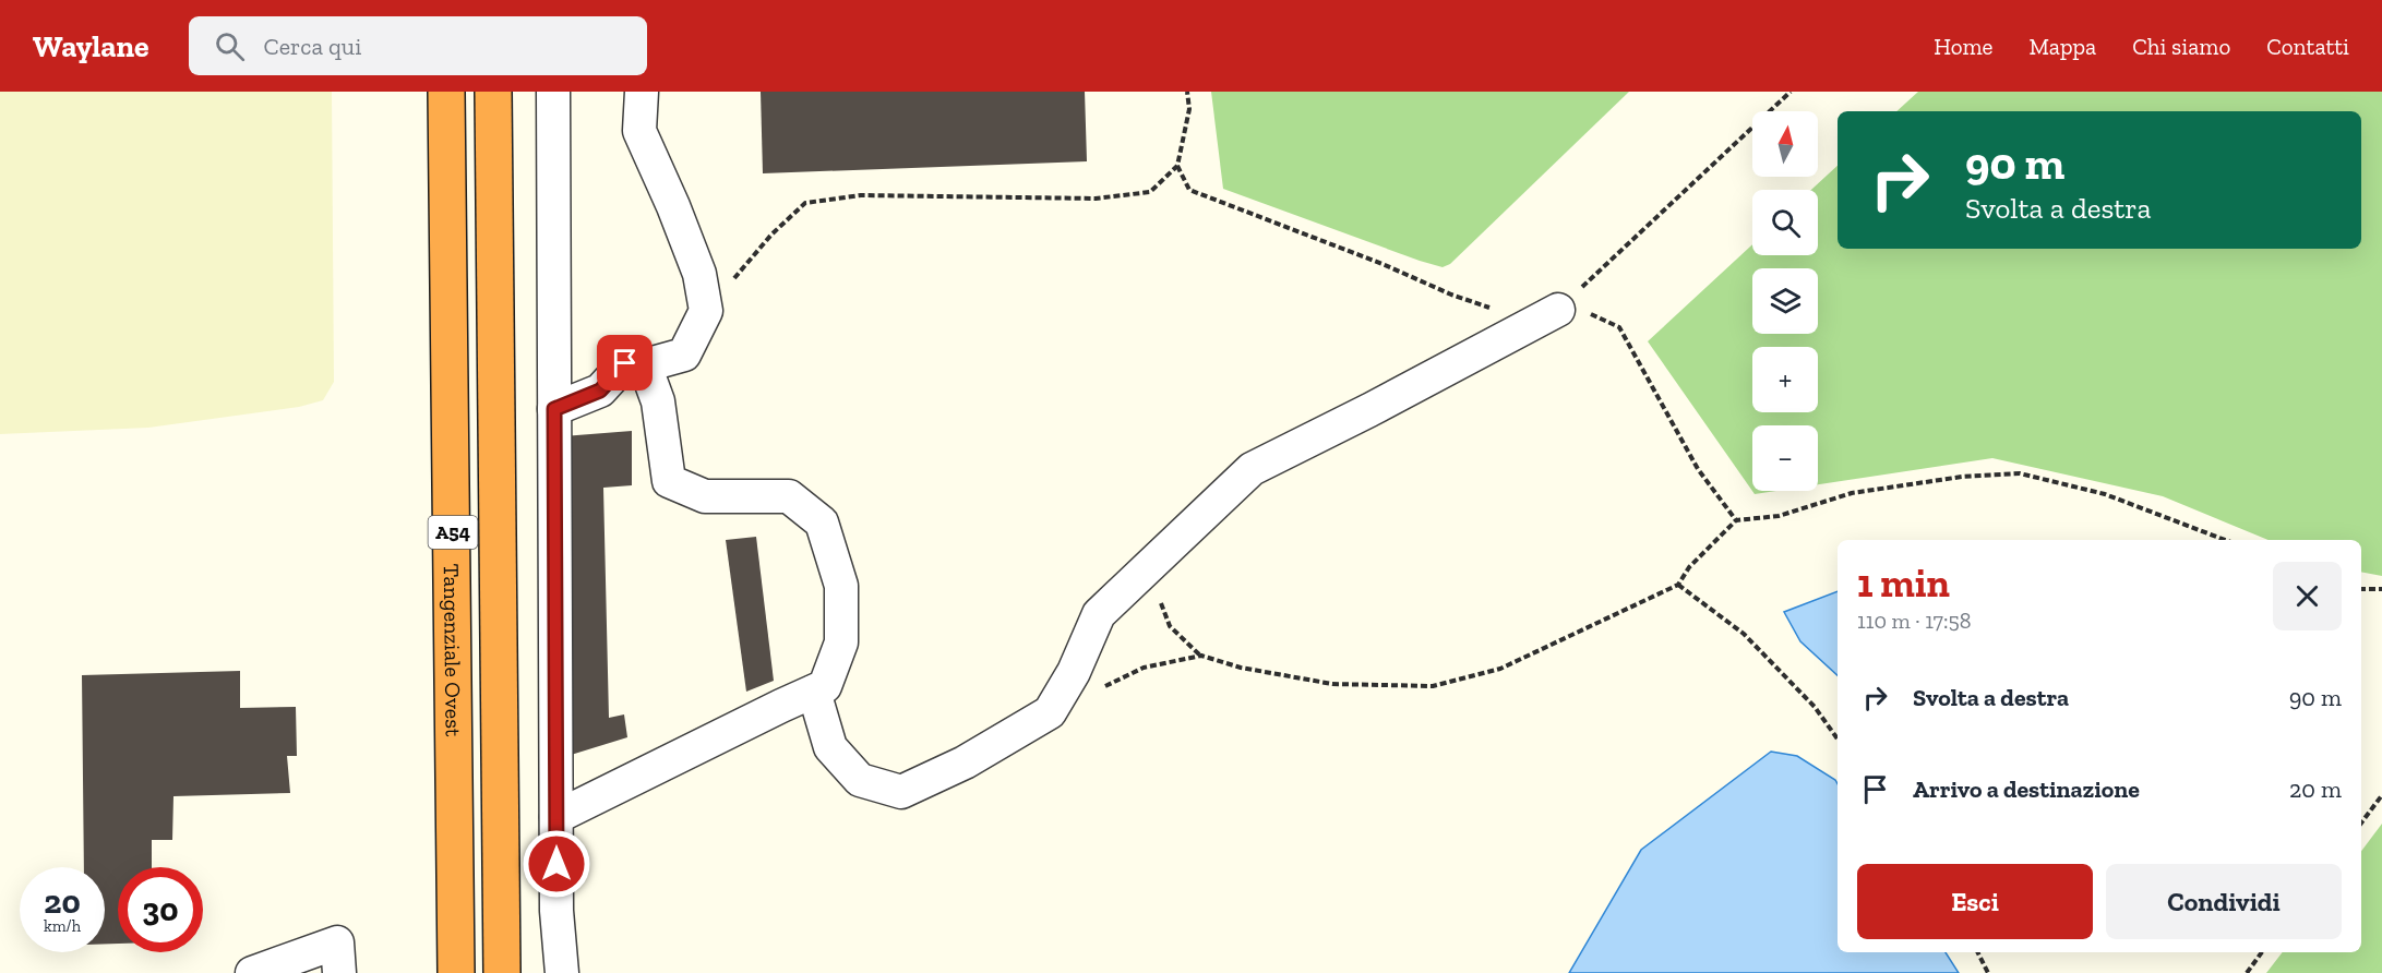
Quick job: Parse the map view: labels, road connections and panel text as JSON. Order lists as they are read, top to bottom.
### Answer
{
  "streets": {
    "highway": ["A54", "Tangenziale Ovest"]
  },
  "north": "top",
  "page": {
    "header": "Waylane",
    "search": "Cerca qui",
    "nav": [
      "Home",
      "Mappa",
      "Chi siamo",
      "Contatti"
    ],
    "map_buttons": ["+", "−"],
    "turn": ["90 m", "Svolta a destra"],
    "heading": ["1 min", "110 m · 17:58"],
    "list": [
      {
        "name": "Svolta a destra",
        "value": "90 m"
      },
      {
        "name": "Arrivo a destinazione",
        "value": "20 m"
      }
    ],
    "buttons": ["Esci", "Condividi"],
    "speed": "20 km/h",
    "limit": "30"
  }
}
